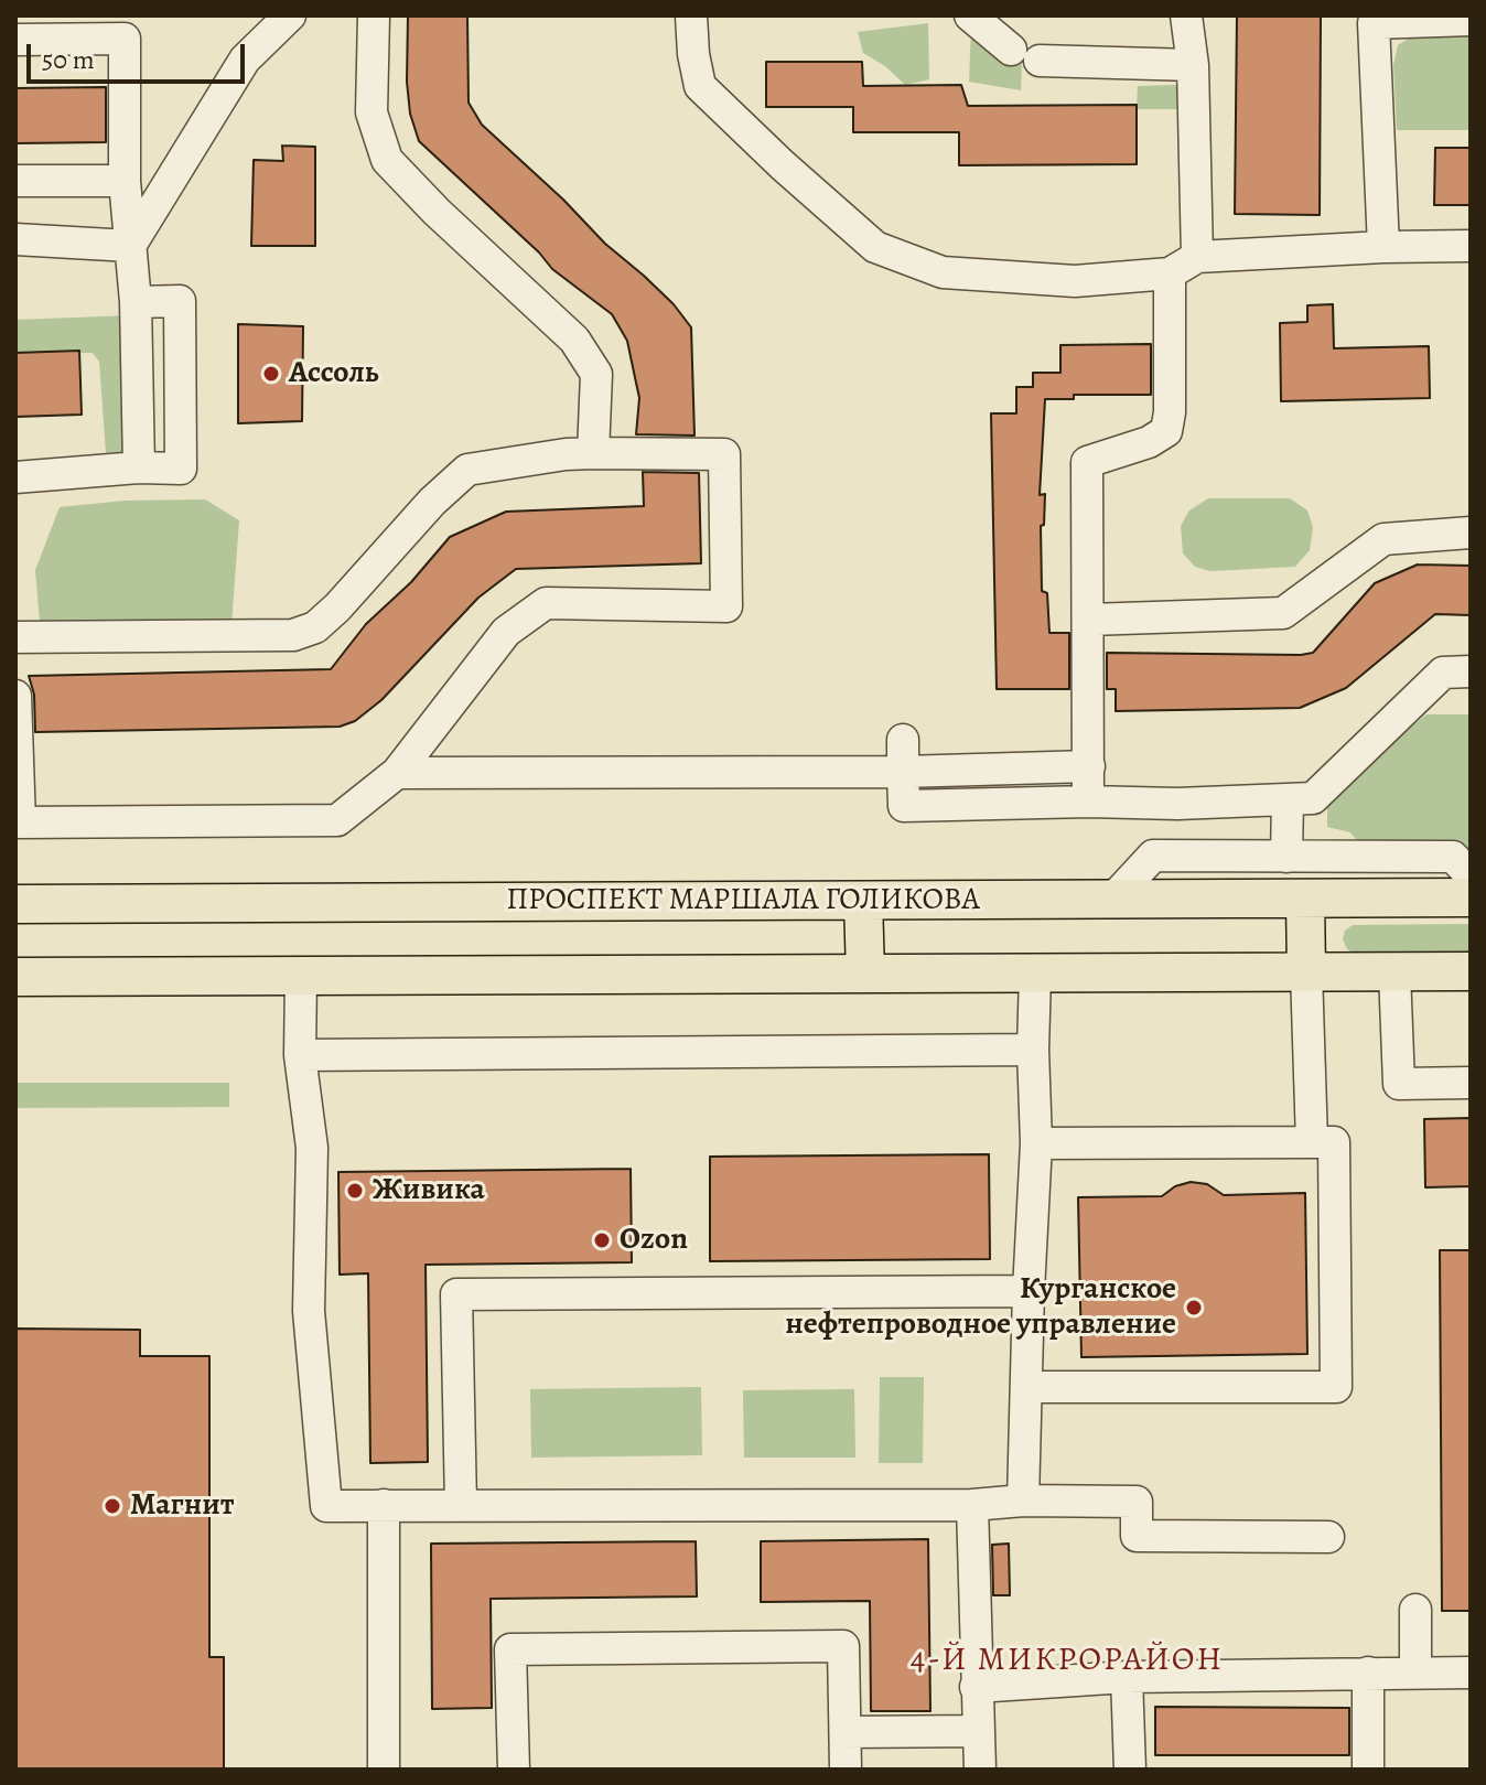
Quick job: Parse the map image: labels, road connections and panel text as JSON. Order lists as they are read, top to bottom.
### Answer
{
  "streets": {
    "main road": ["ПРОСПЕКТ МАРШАЛА ГОЛИКОВА"]
  },
  "districts": ["4-Й МИКРОРАЙОН"],
  "places": [
    "Ассоль",
    "Живика",
    "Ozon",
    "Курганское нефтепроводное управление",
    "Магнит"
  ],
  "scale_bar": "50 m"
}
